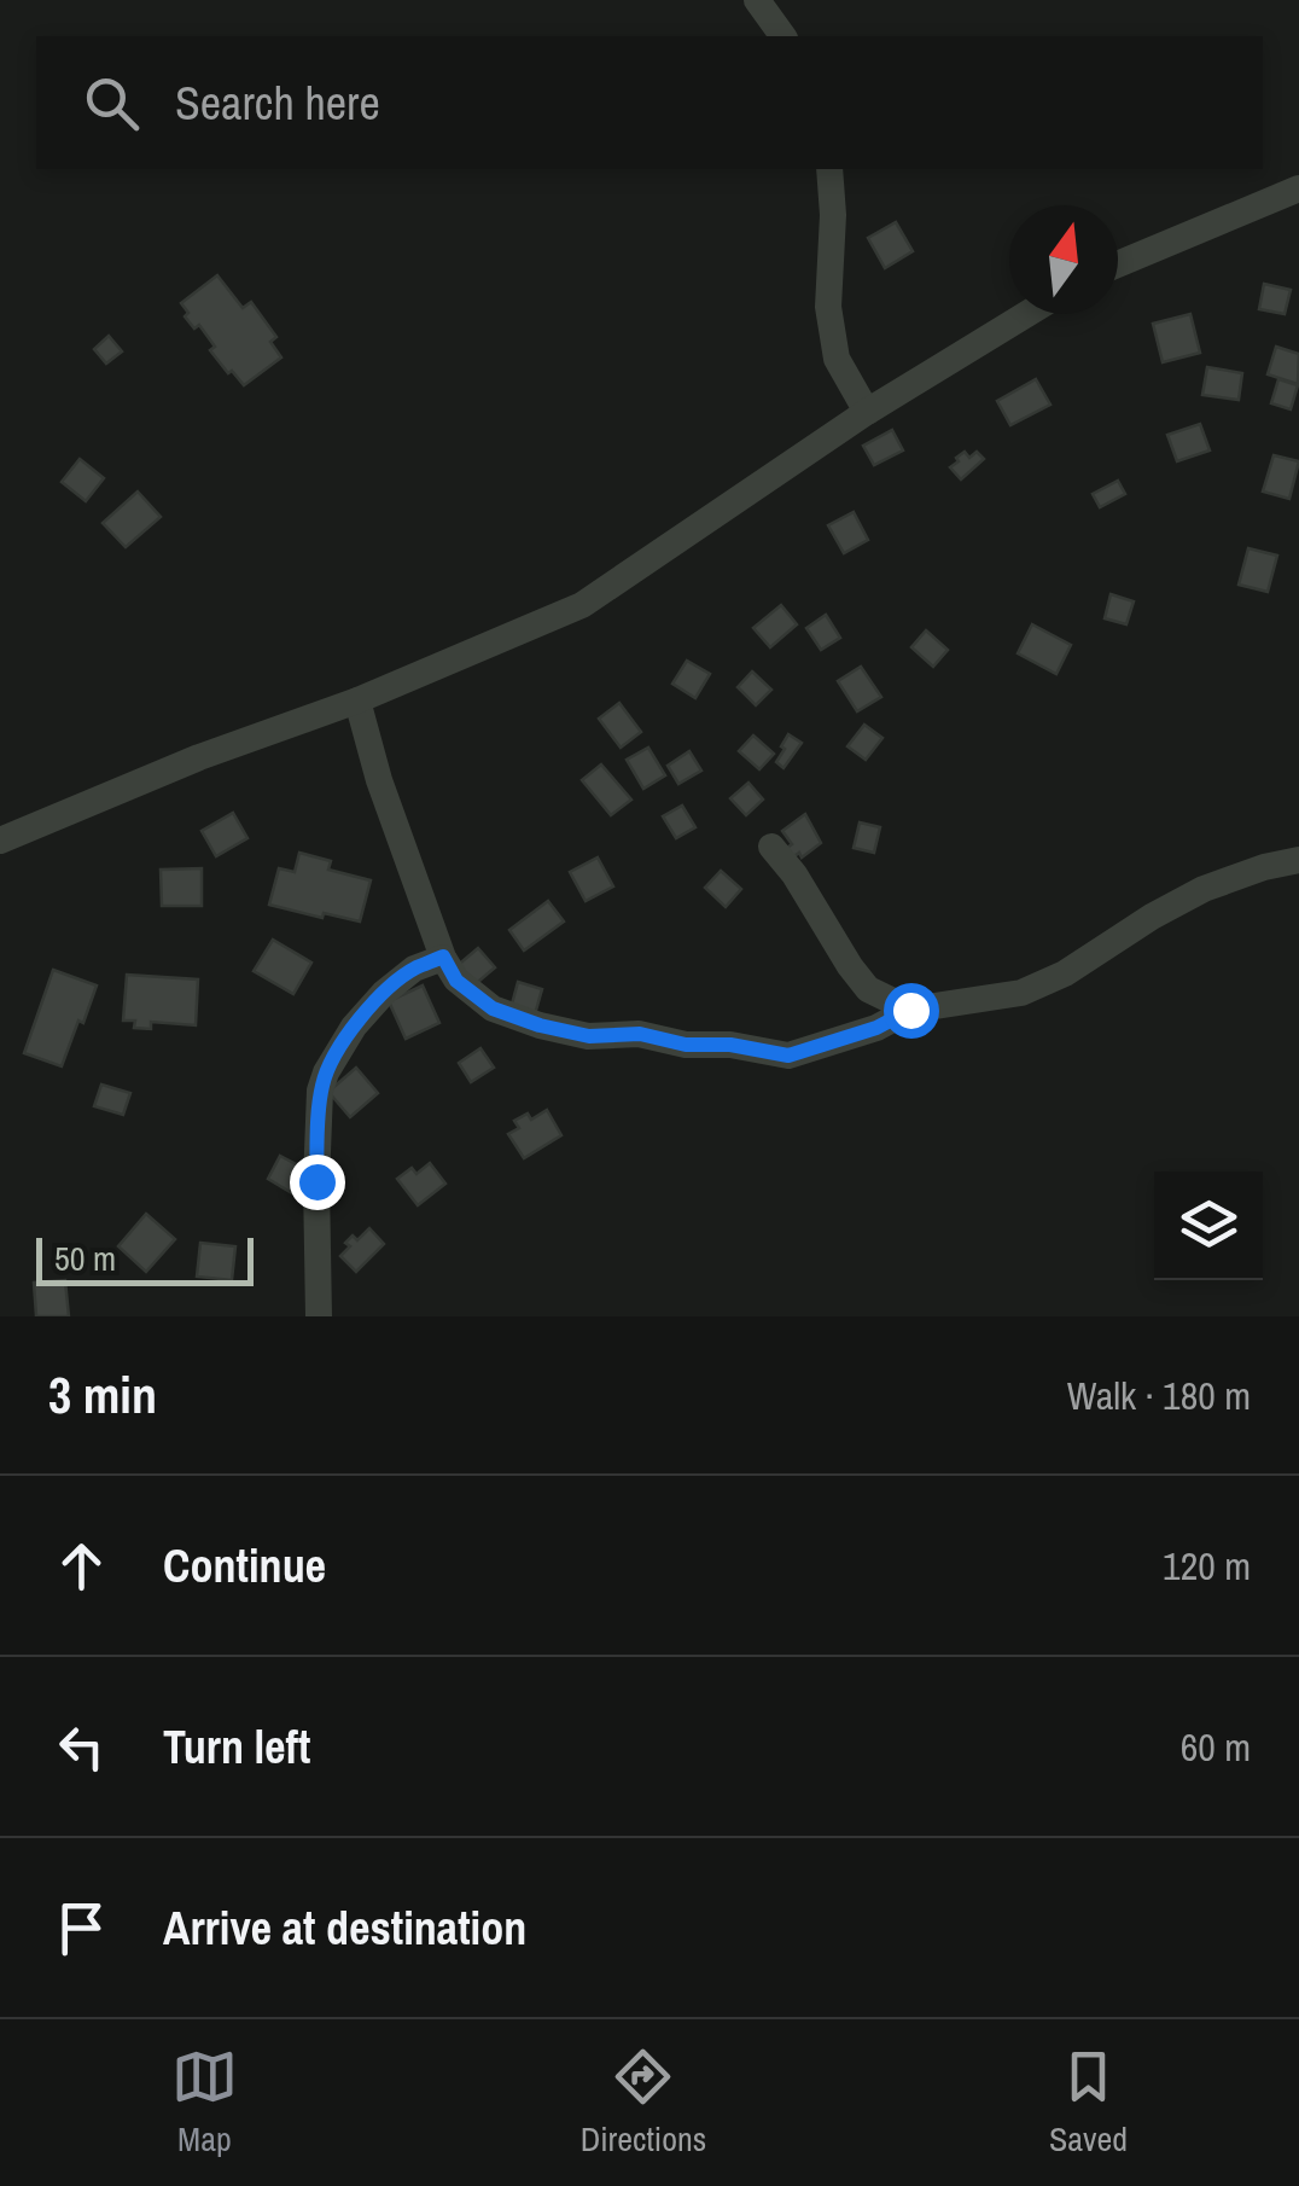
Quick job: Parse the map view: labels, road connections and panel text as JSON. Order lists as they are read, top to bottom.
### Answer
{
  "scale_bar": "50 m",
  "north": "top",
  "page": {
    "search": "Search here",
    "scale": "50 m",
    "heading": ["3 min", "Walk · 180 m"],
    "list": [
      ["Continue", "120 m"],
      ["Turn left", "60 m"],
      "Arrive at destination"
    ],
    "nav": ["Map", "Directions", "Saved"]
  }
}
